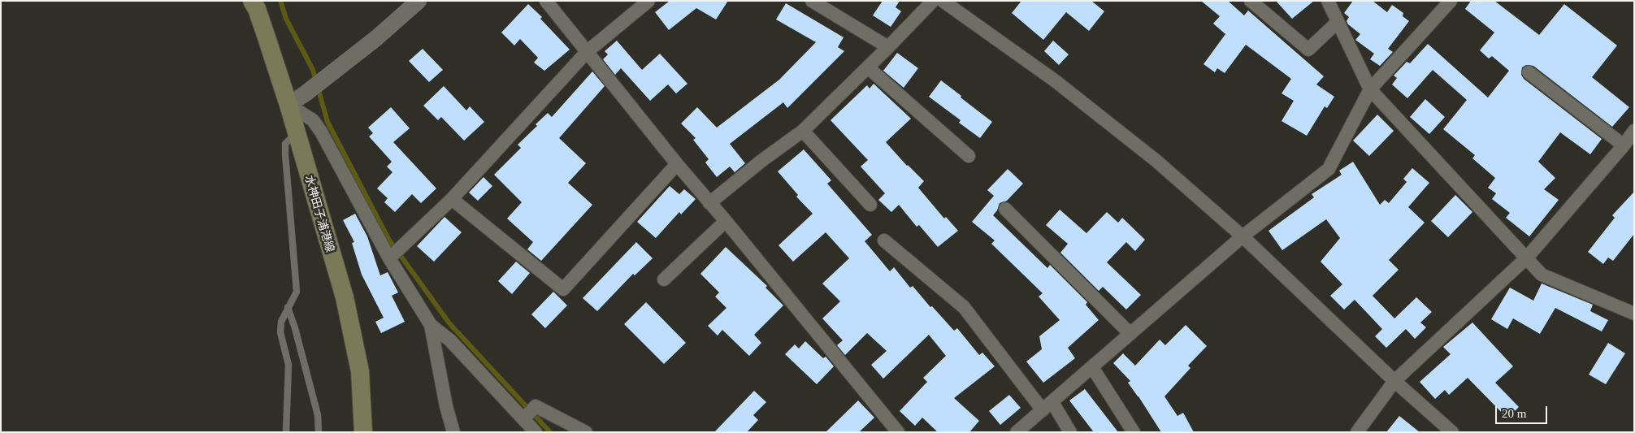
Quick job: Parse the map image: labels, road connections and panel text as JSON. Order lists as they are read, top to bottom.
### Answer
{
  "streets": {
    "main road": ["水神田子浦港線"]
  },
  "scale_bar": "20 m"
}
